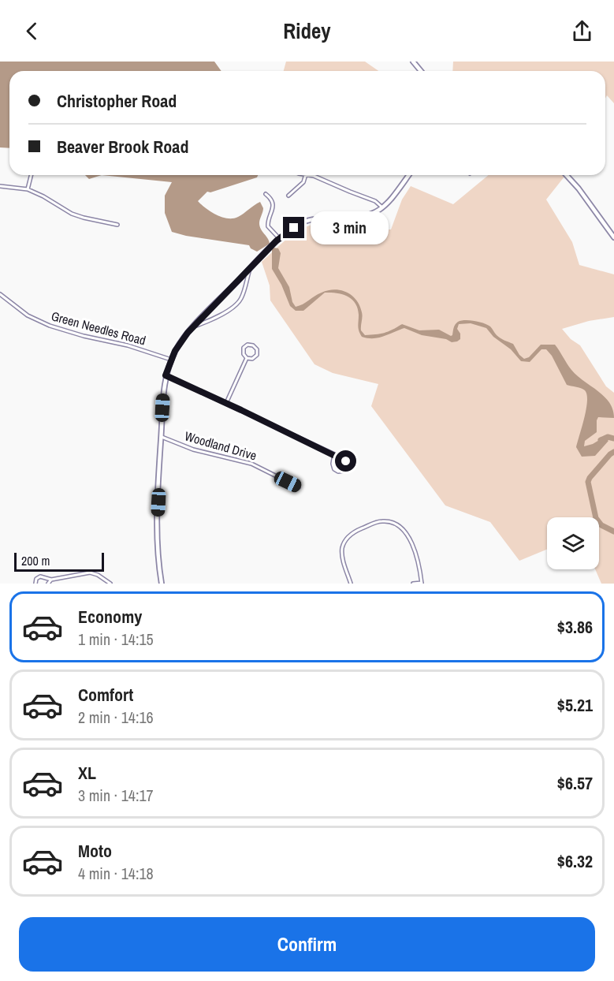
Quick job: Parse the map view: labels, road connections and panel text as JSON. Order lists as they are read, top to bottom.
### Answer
{
  "streets": {
    "street": ["Green Needles Road", "Woodland Drive"]
  },
  "scale_bar": "200 m",
  "page": {
    "header": "Ridey",
    "banner": ["Christopher Road", "Beaver Brook Road"],
    "bubble": "3 min",
    "scale": "200 m",
    "list": [
      {
        "name": "Economy",
        "note": "1 min · 14:15",
        "value": "$3.86"
      },
      {
        "name": "Comfort",
        "note": "2 min · 14:16",
        "value": "$5.21"
      },
      {
        "name": "XL",
        "note": "3 min · 14:17",
        "value": "$6.57"
      },
      {
        "name": "Moto",
        "note": "4 min · 14:18",
        "value": "$6.32"
      }
    ],
    "buttons": "Confirm"
  }
}
